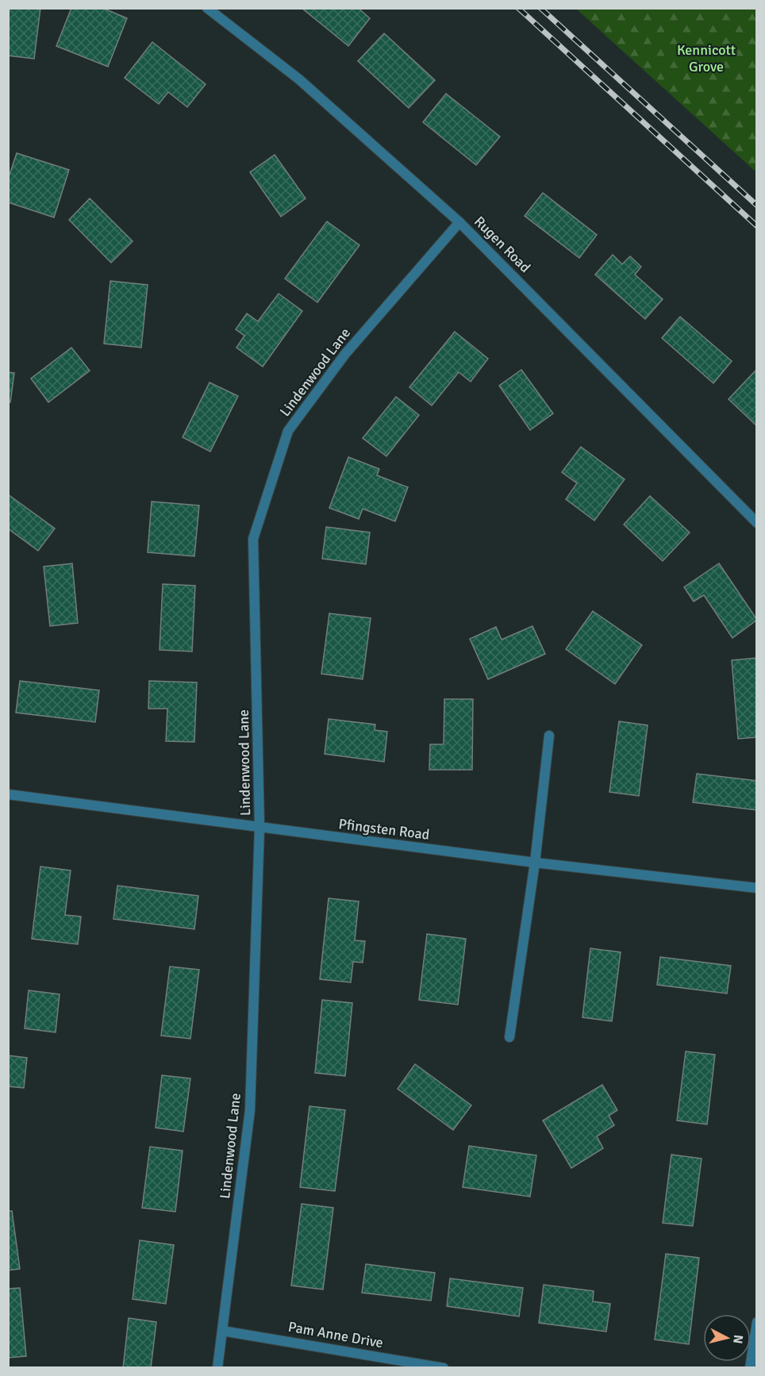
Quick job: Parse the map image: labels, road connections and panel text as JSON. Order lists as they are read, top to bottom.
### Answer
{
  "streets": {
    "street": [
      "Rugen Road",
      "Lindenwood Lane",
      "Pfingsten Road",
      "Pam Anne Drive"
    ]
  },
  "crossings": [
    ["Rugen Road", "Lindenwood Lane"],
    ["Lindenwood Lane", "Pfingsten Road"],
    ["Lindenwood Lane", "Pam Anne Drive"]
  ],
  "parks": ["Kennicott Grove"],
  "north": "right"
}
